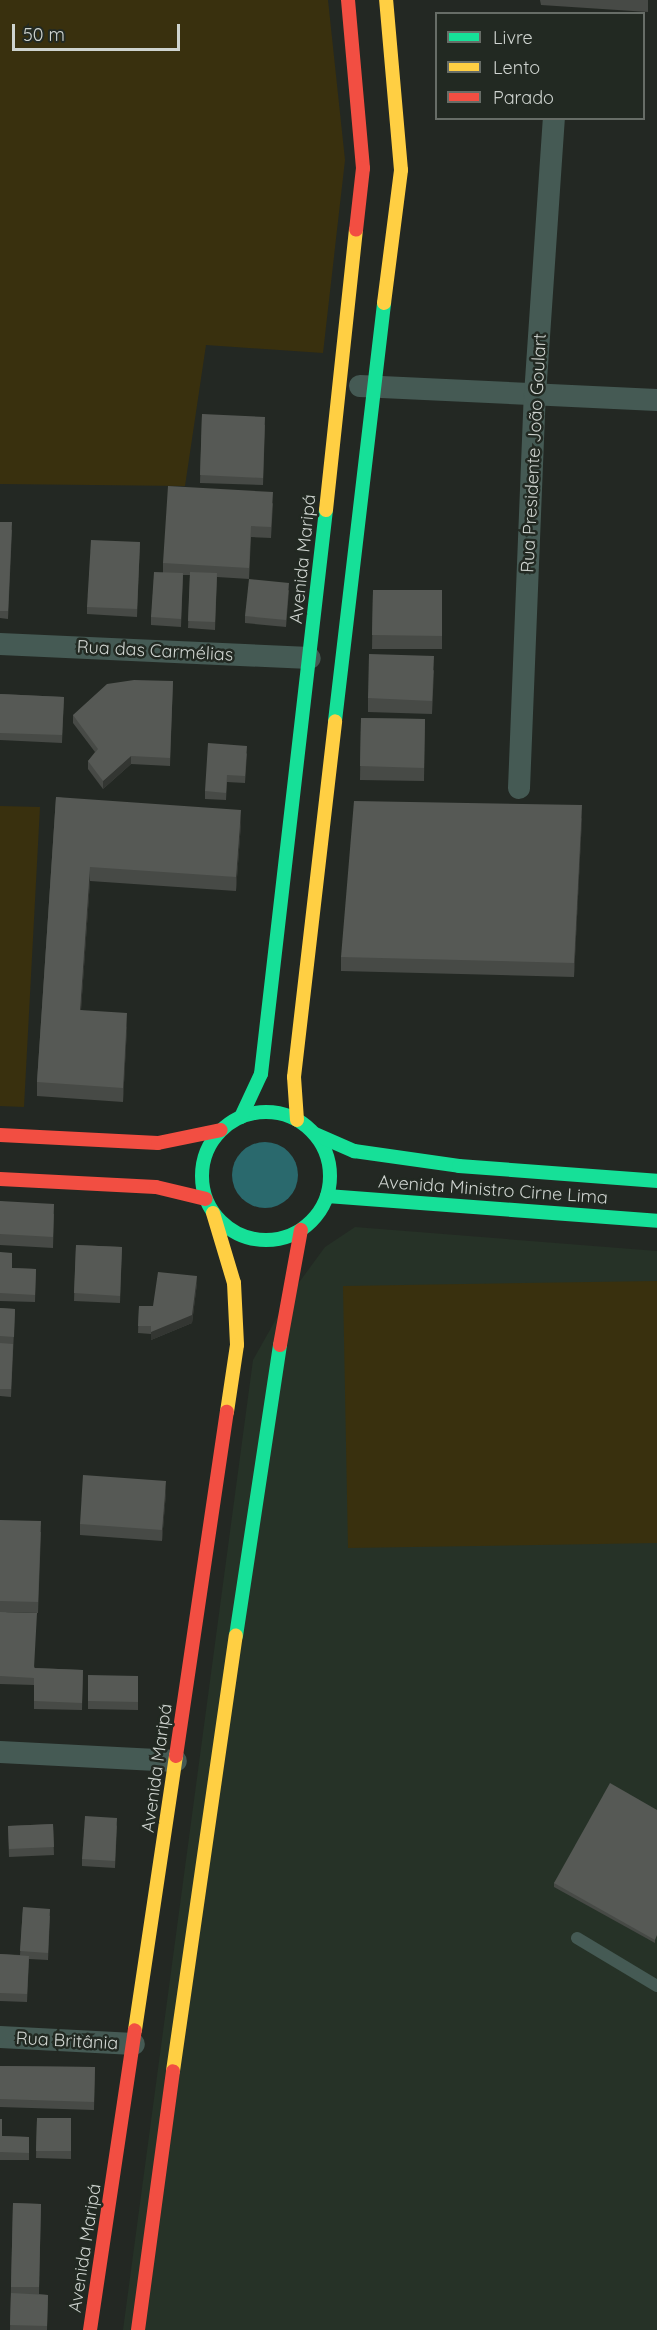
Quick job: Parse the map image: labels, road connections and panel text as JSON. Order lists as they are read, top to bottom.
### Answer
{
  "streets": {
    "main road": ["Avenida Maripá", "Avenida Ministro Cirne Lima"],
    "street": ["Rua Presidente João Goulart", "Rua das Carmélias", "Rua Britânia"]
  },
  "crossings": [
    ["Avenida Maripá", "Rua das Carmélias"],
    ["Avenida Maripá", "Avenida Ministro Cirne Lima"],
    ["Avenida Maripá", "Rua Britânia"]
  ],
  "legend": ["Livre", "Lento", "Parado"],
  "scale_bar": "50 m"
}
